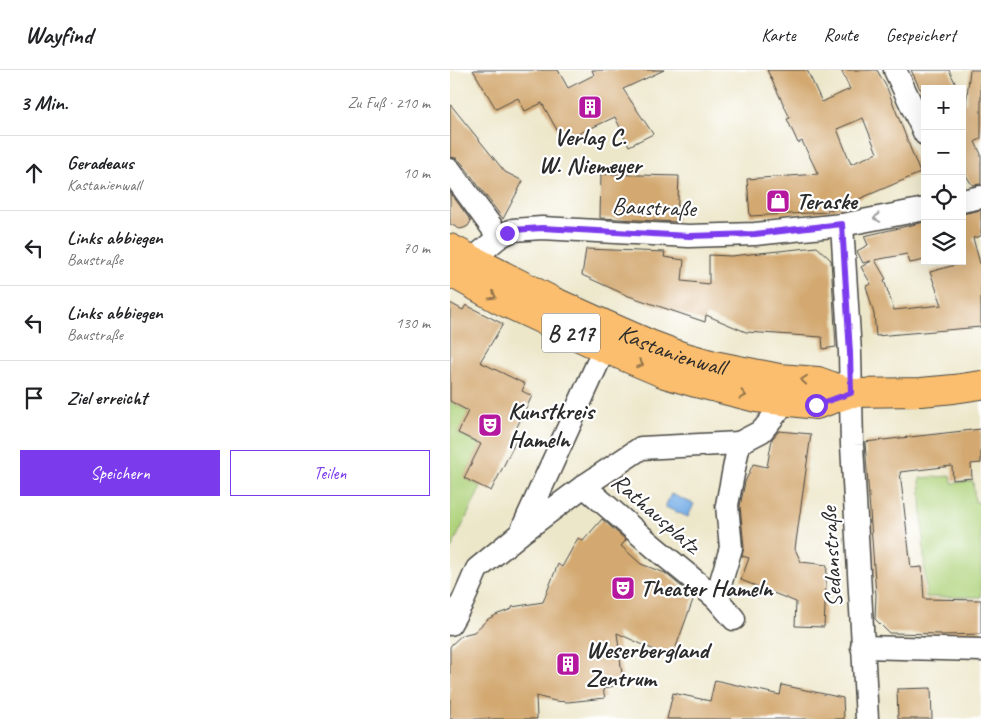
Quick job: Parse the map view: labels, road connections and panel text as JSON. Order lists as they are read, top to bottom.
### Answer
{
  "streets": {
    "main road": ["B 217", "Kastanienwall"],
    "street": ["Baustraße", "Rathausplatz", "Sedanstraße"]
  },
  "crossings": [
    ["Baustraße", "Kastanienwall"],
    ["Kastanienwall", "Sedanstraße"]
  ],
  "places": {
    "building": ["Verlag C. W. Niemeyer", "Weserbergland Zentrum"],
    "shop": ["Teraske"],
    "theatre": ["Kunstkreis Hameln", "Theater Hameln"]
  },
  "page": {
    "header": "Wayfind",
    "nav": ["Karte", "Route", "Gespeichert"],
    "heading": ["3 Min.", "Zu Fuß · 210 m"],
    "map_buttons": ["+", "−"],
    "list": [
      ["Geradeaus", "Kastanienwall", "10 m"],
      ["Links abbiegen", "Baustraße", "70 m"],
      ["Links abbiegen", "Baustraße", "130 m"],
      "Ziel erreicht"
    ],
    "buttons": ["Speichern", "Teilen"]
  }
}
